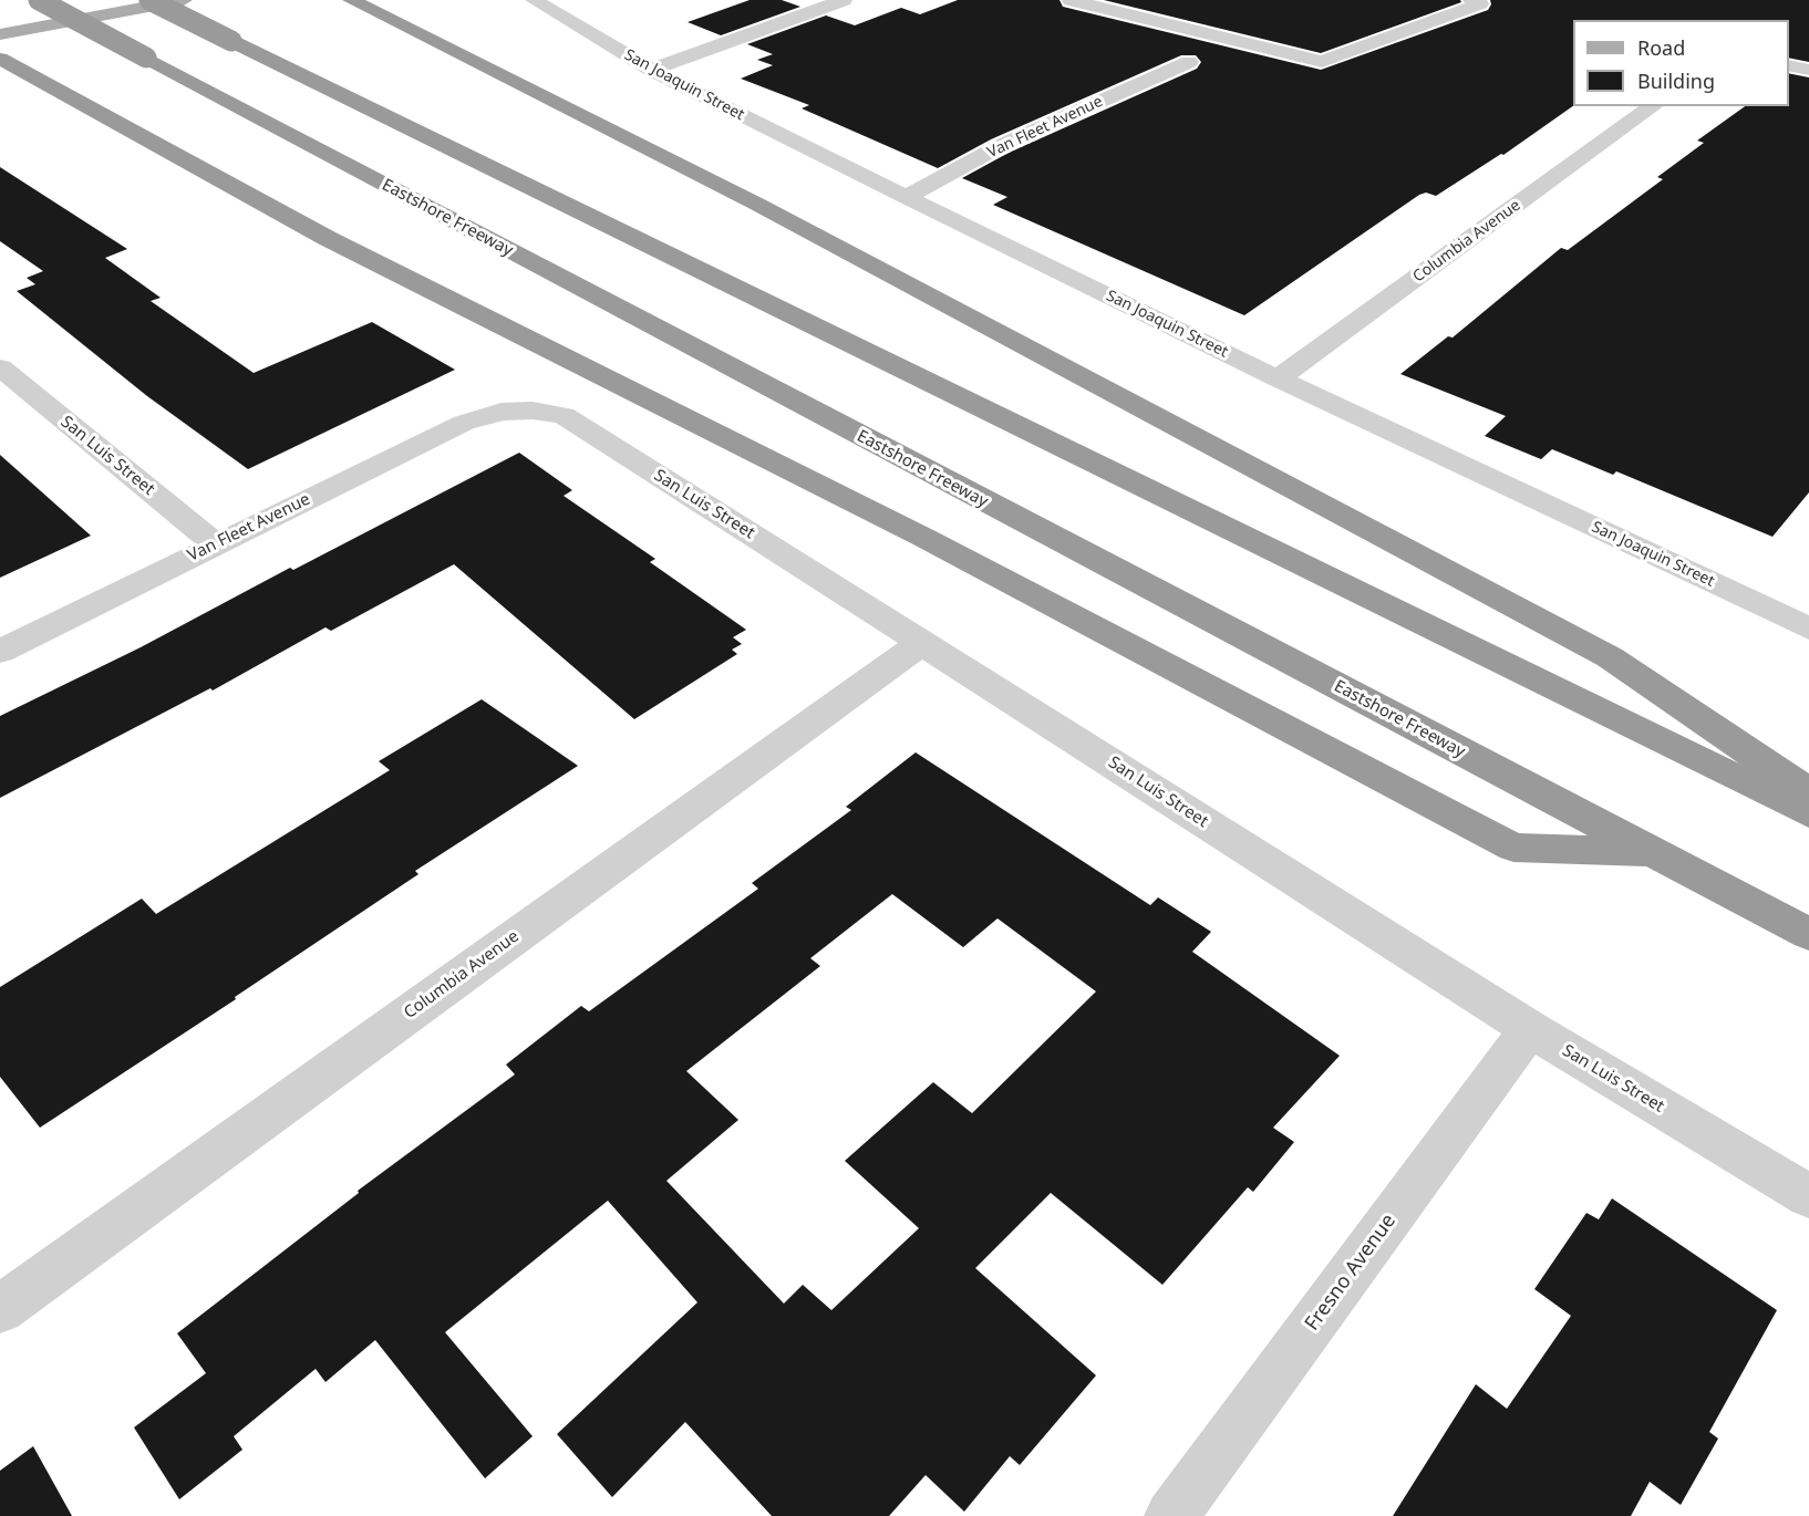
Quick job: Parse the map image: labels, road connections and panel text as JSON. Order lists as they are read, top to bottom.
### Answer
{
  "streets": {
    "highway": ["Eastshore Freeway"],
    "street": [
      "San Joaquin Street",
      "Van Fleet Avenue",
      "Columbia Avenue",
      "San Luis Street",
      "Fresno Avenue"
    ]
  },
  "crossings": [
    ["San Joaquin Street", "Van Fleet Avenue"],
    ["San Joaquin Street", "Columbia Avenue"],
    ["Van Fleet Avenue", "San Luis Street"],
    ["Columbia Avenue", "San Luis Street"],
    ["San Luis Street", "Fresno Avenue"]
  ],
  "legend": ["Road", "Building"]
}
